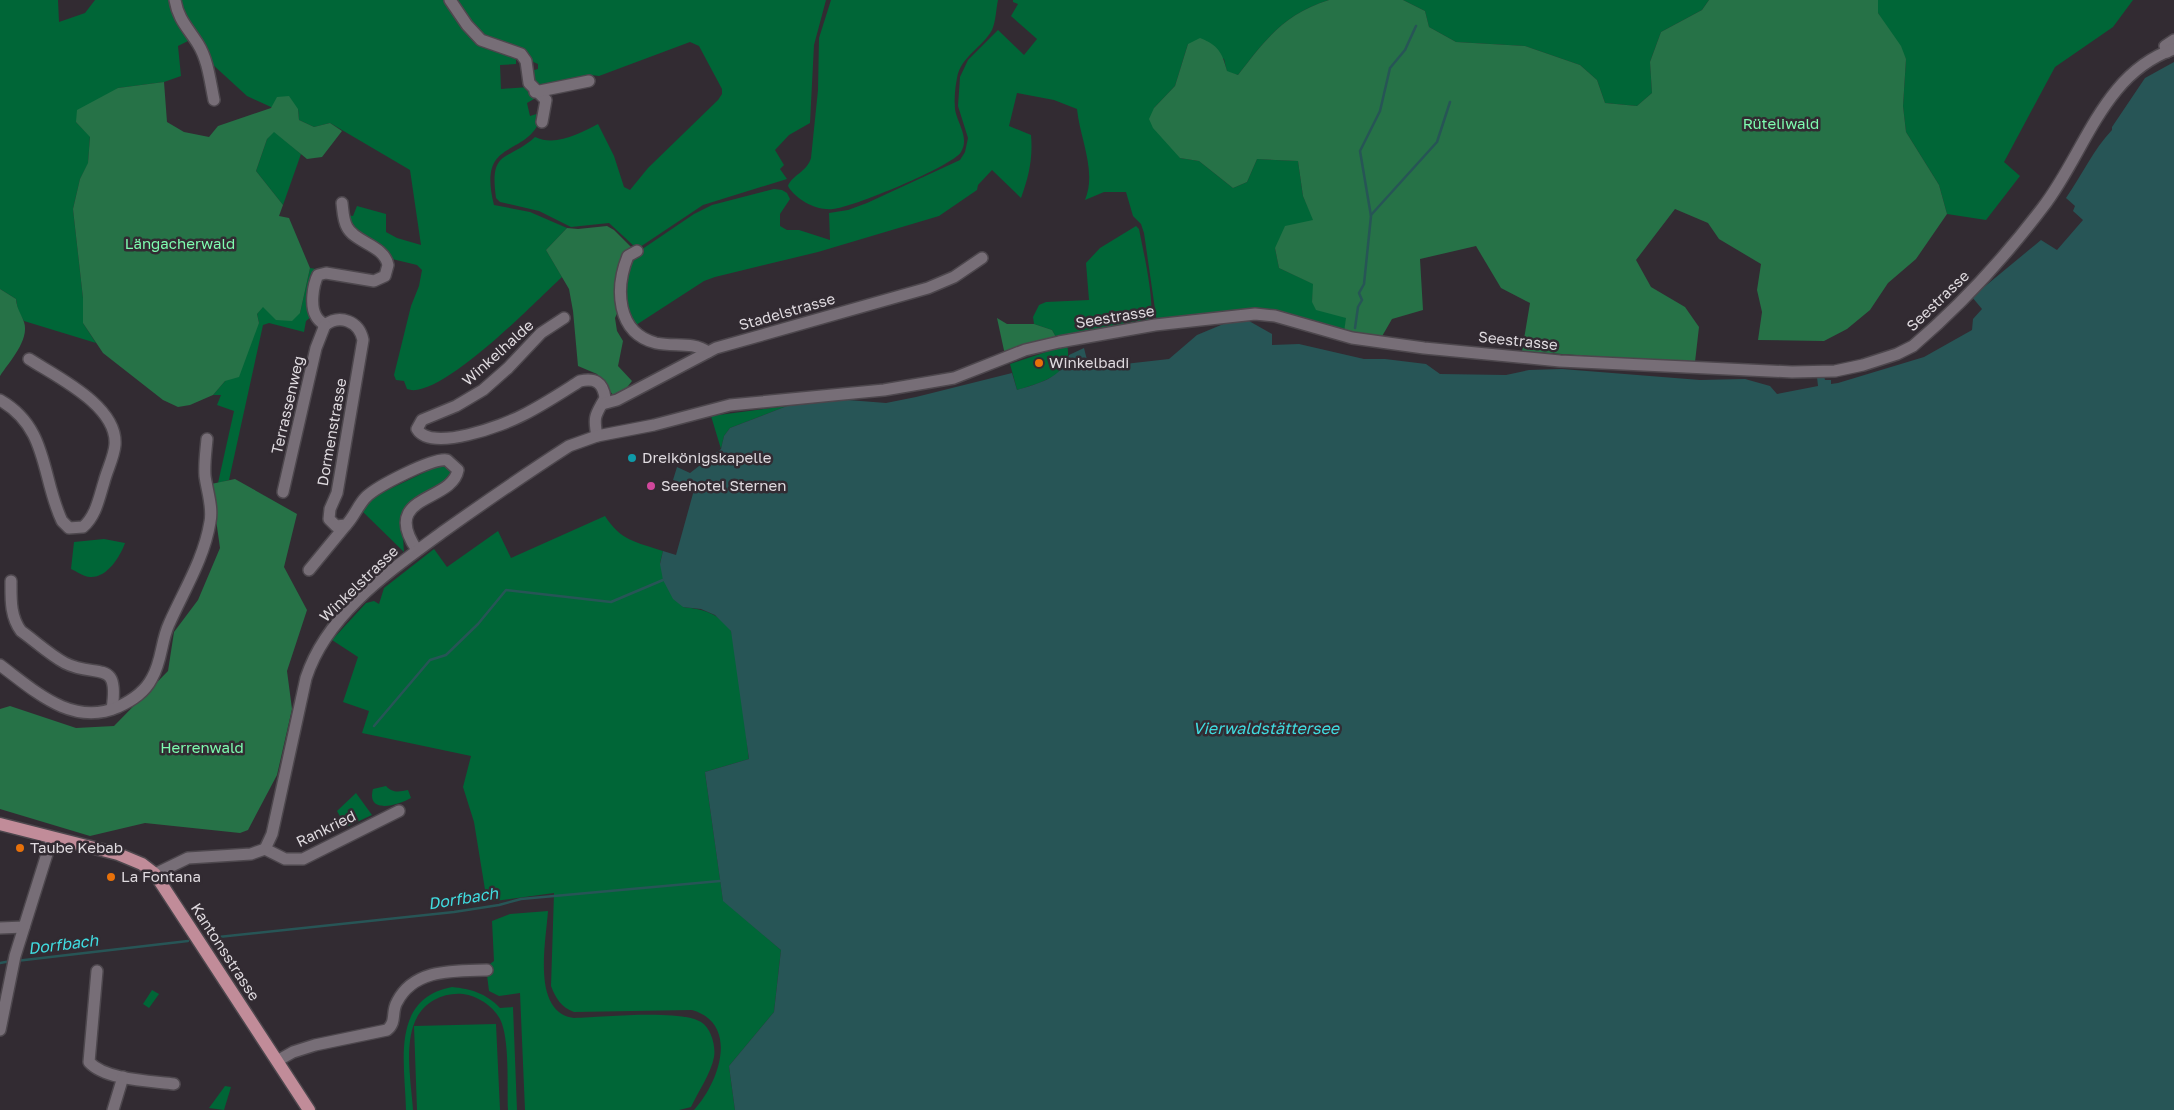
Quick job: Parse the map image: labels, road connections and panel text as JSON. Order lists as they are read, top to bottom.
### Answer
{
  "streets": {
    "main road": ["Kantonsstrasse"],
    "street": [
      "Seestrasse",
      "Stadelstrasse",
      "Winkelhalde",
      "Terrassenweg",
      "Dormenstrasse",
      "Winkelstrasse",
      "Rankried"
    ]
  },
  "crossings": [
    ["Seestrasse", "Winkelhalde"],
    ["Seestrasse", "Winkelstrasse"],
    ["Stadelstrasse", "Winkelhalde"],
    ["Winkelhalde", "Winkelstrasse"],
    ["Terrassenweg", "Dormenstrasse"],
    ["Winkelstrasse", "Rankried"]
  ],
  "water": ["Vierwaldstättersee", "Dorfbach"],
  "parks": ["Rüteliwald", "Längacherwald", "Herrenwald"],
  "places": [
    "Winkelbadi",
    "Dreikönigskapelle",
    "Seehotel Sternen",
    "Taube Kebab",
    "La Fontana"
  ]
}
